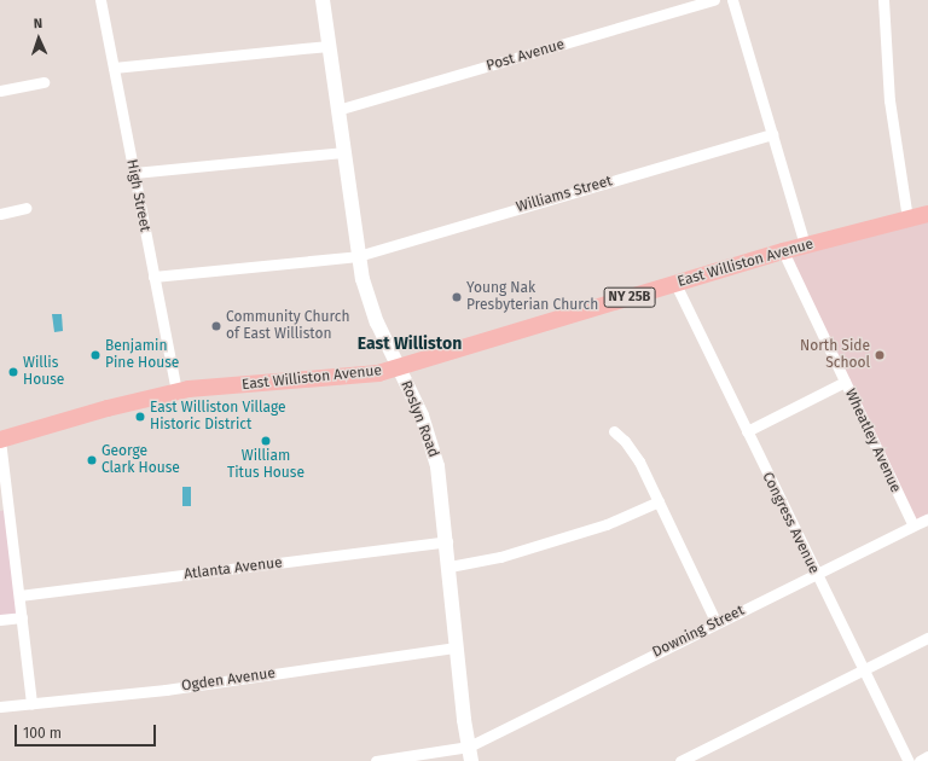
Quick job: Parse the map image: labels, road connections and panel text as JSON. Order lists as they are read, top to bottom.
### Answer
{
  "streets": {
    "main road": ["East Williston Avenue", "NY 25B", "Roslyn Road"],
    "street": [
      "Post Avenue",
      "Williams Street",
      "High Street",
      "Wheatley Avenue",
      "Congress Avenue",
      "Atlanta Avenue",
      "Downing Street",
      "Ogden Avenue"
    ]
  },
  "crossings": [
    ["Post Avenue", "Roslyn Road"],
    ["Williams Street", "High Street"],
    ["Williams Street", "Roslyn Road"],
    ["High Street", "East Williston Avenue"],
    ["East Williston Avenue", "Roslyn Road"],
    ["East Williston Avenue", "Wheatley Avenue"],
    ["East Williston Avenue", "Congress Avenue"],
    ["Roslyn Road", "Atlanta Avenue"],
    ["Roslyn Road", "Downing Street"],
    ["Roslyn Road", "Ogden Avenue"],
    ["Wheatley Avenue", "Downing Street"],
    ["Congress Avenue", "Downing Street"]
  ],
  "districts": ["East Williston"],
  "places": [
    "Young Nak Presbyterian Church",
    "Community Church of East Williston",
    "Benjamin Pine House",
    "North Side School",
    "Willis House",
    "East Williston Village Historic District",
    "William Titus House",
    "George Clark House"
  ],
  "scale_bar": "100 m",
  "north": "top"
}
